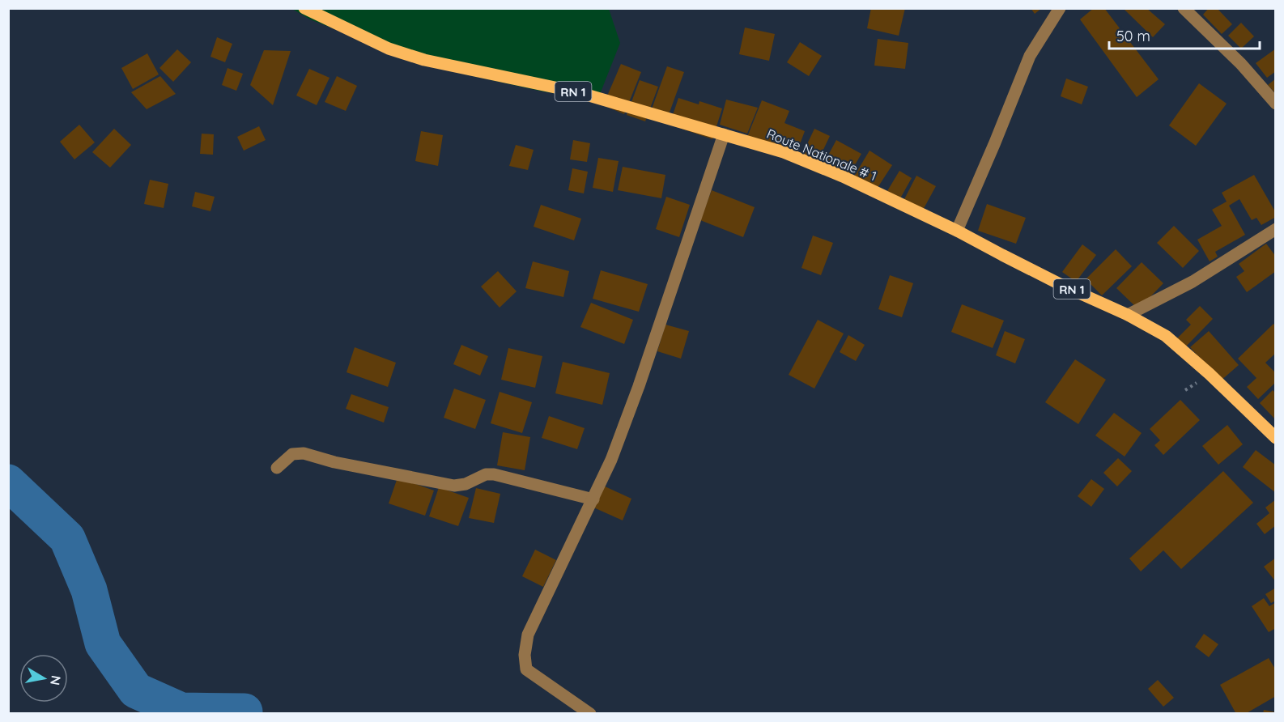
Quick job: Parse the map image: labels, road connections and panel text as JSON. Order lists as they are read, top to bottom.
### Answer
{
  "streets": {
    "main road": ["RN 1", "Route Nationale # 1"]
  },
  "scale_bar": "50 m",
  "north": "right"
}
